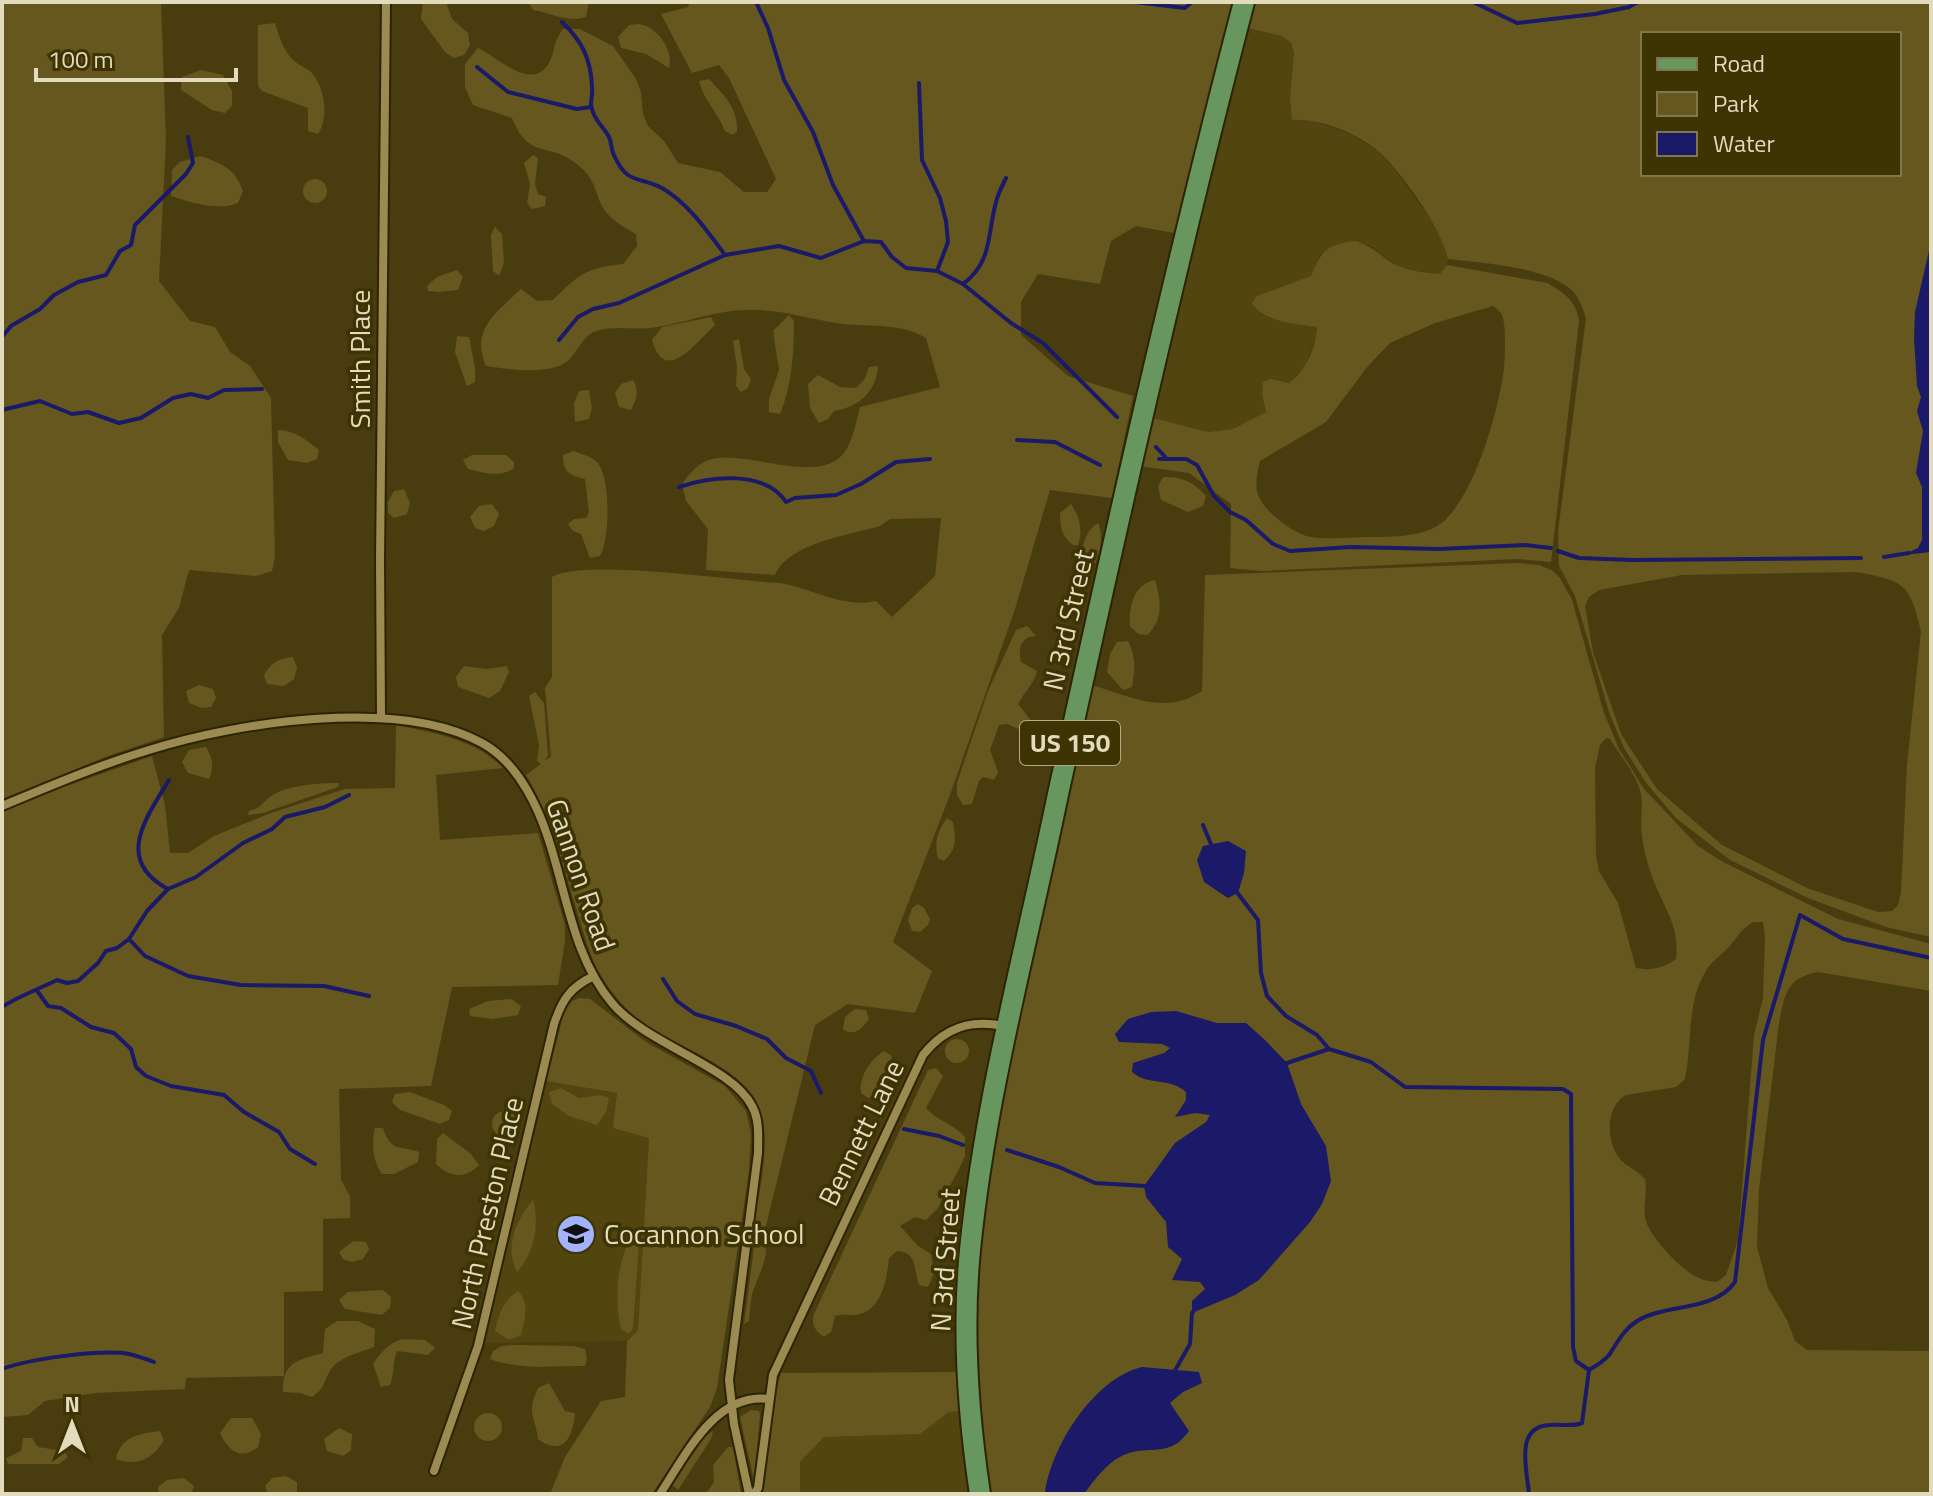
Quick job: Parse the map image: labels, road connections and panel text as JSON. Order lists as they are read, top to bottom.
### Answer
{
  "streets": {
    "main road": ["N 3rd Street", "US 150"],
    "street": [
      "Smith Place",
      "Gannon Road",
      "Bennett Lane",
      "North Preston Place"
    ]
  },
  "crossings": [
    ["Smith Place", "Gannon Road"],
    ["N 3rd Street", "Bennett Lane"],
    ["Gannon Road", "North Preston Place"]
  ],
  "places": {
    "school or university": ["Cocannon School"]
  },
  "legend": ["Road", "Park", "Water"],
  "scale_bar": "100 m",
  "north": "top"
}
